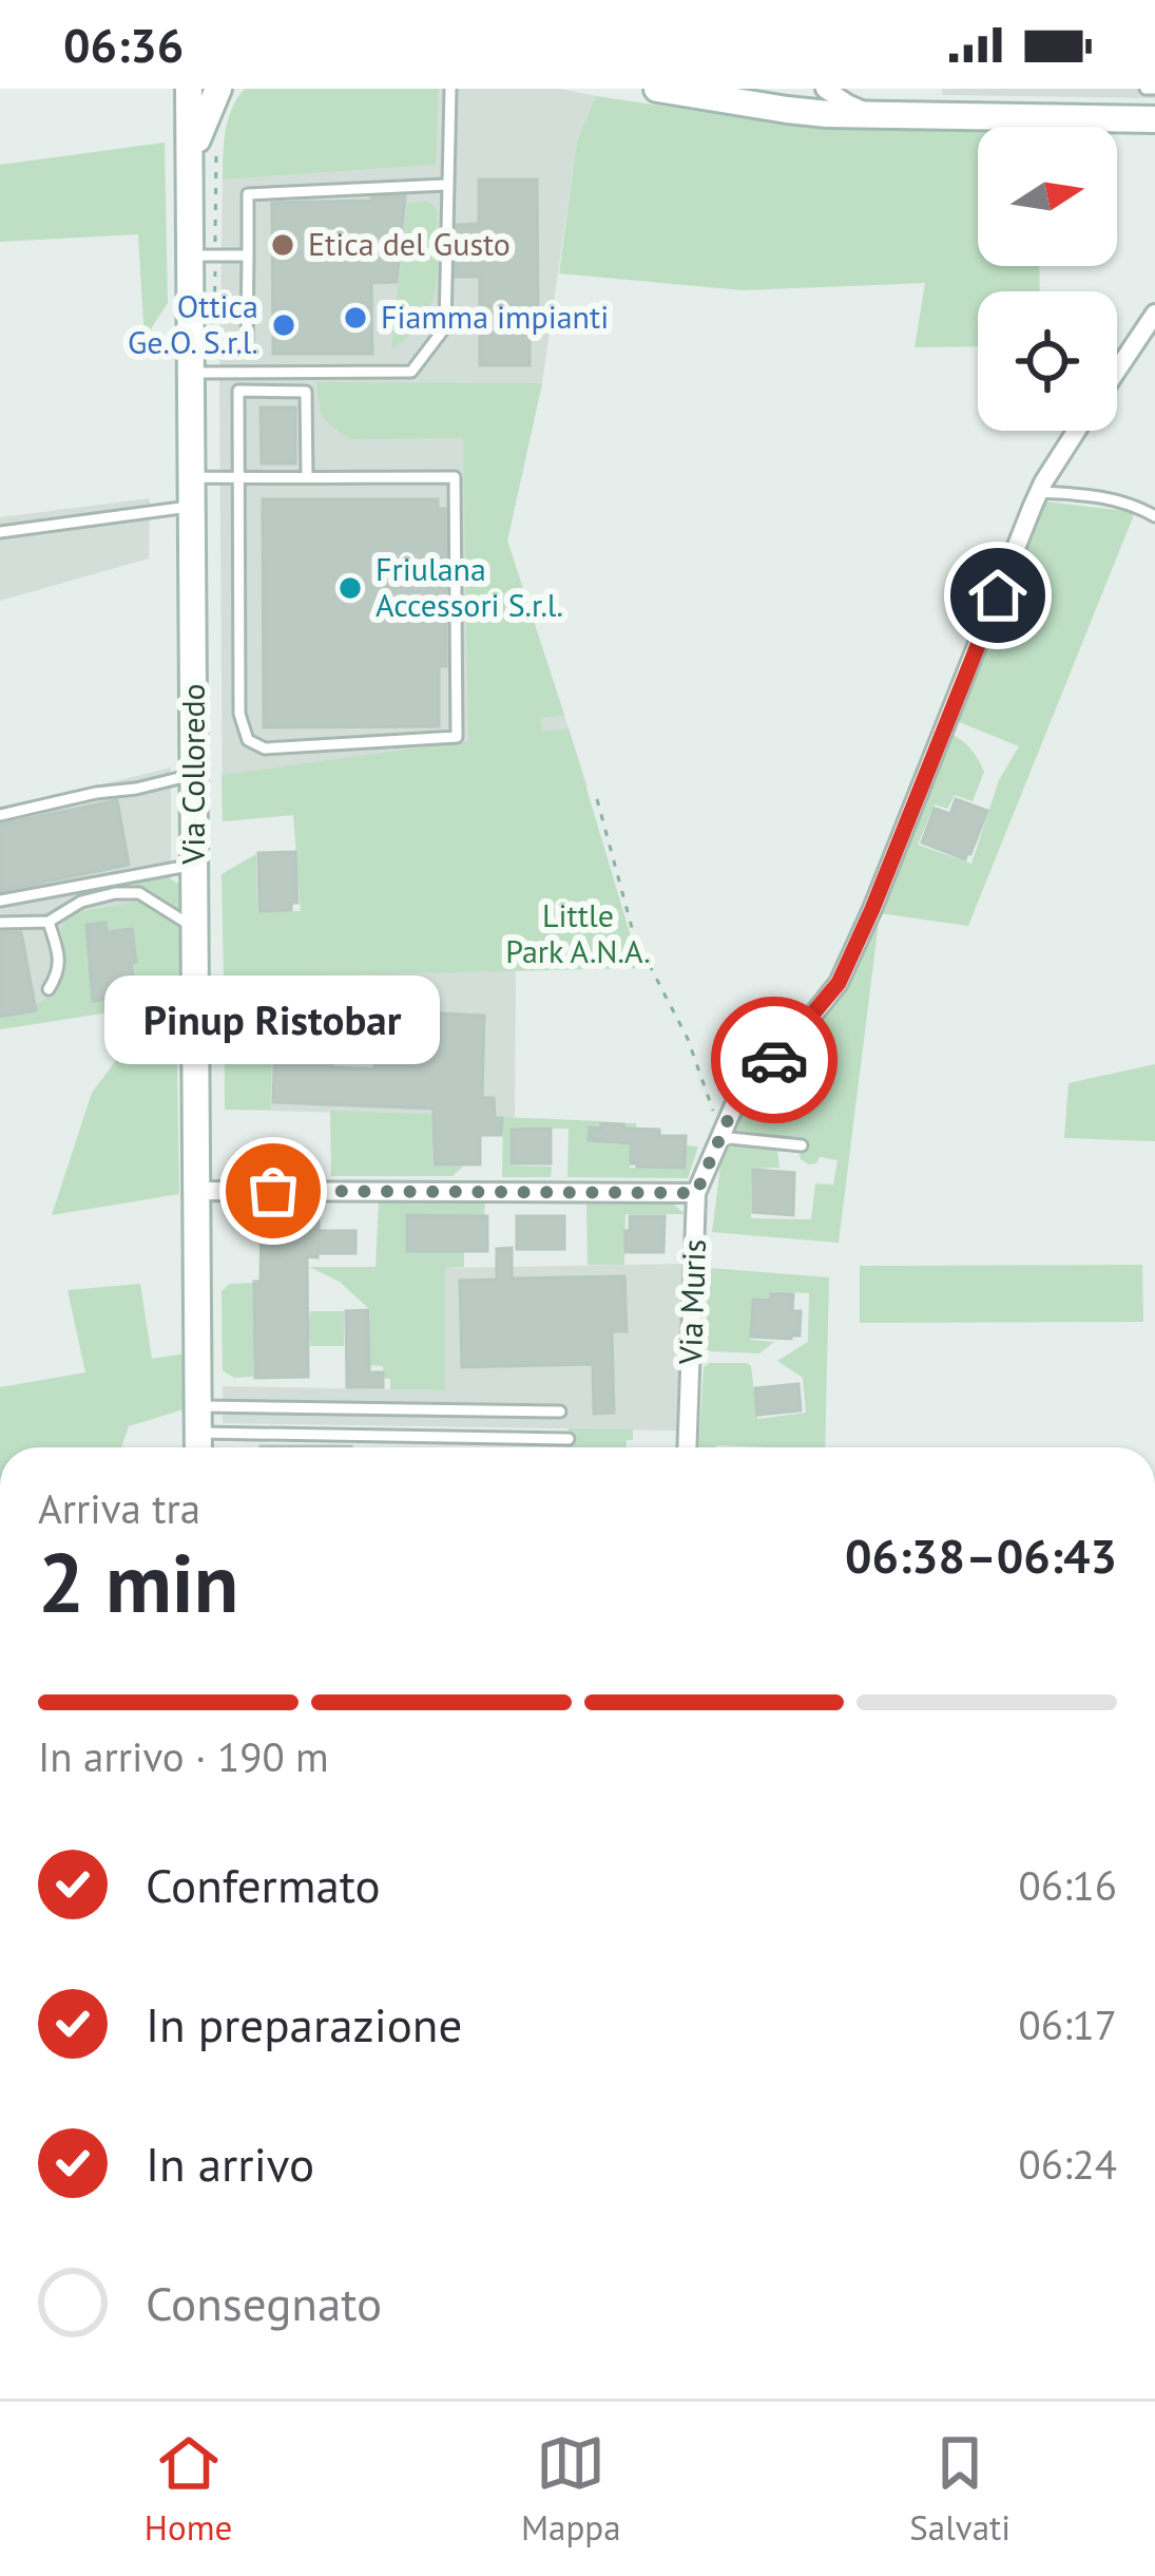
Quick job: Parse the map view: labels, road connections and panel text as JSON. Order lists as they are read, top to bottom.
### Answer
{
  "streets": {
    "main road": ["Via Colloredo"],
    "street": ["Via Muris"]
  },
  "parks": ["Little Park A.N.A."],
  "places": [
    "Etica del Gusto",
    "Fiamma impianti",
    "Ottica Ge.O. S.r.l.",
    "Friulana Accessori S.r.l.",
    "Pinup Ristobar"
  ],
  "north": "right",
  "page": {
    "status": "06:36",
    "bubble": "Pinup Ristobar",
    "heading": ["2 min", "Arriva tra", "06:38–06:43"],
    "bar": "In arrivo · 190 m",
    "list": [
      ["Confermato", "06:16"],
      ["In preparazione", "06:17"],
      ["In arrivo", "06:24"],
      "Consegnato"
    ],
    "tabs": ["Home", "Mappa", "Salvati"]
  }
}
